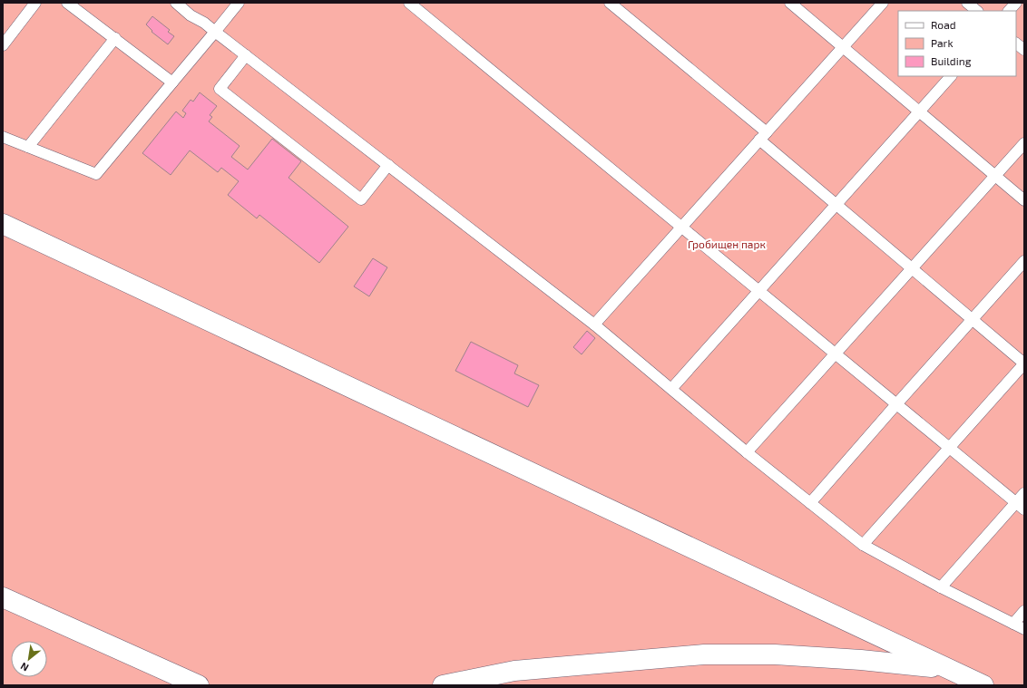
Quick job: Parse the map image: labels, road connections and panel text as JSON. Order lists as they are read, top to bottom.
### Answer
{
  "parks": ["Гробищен парк"],
  "legend": ["Road", "Park", "Building"],
  "north": "bottom left"
}
